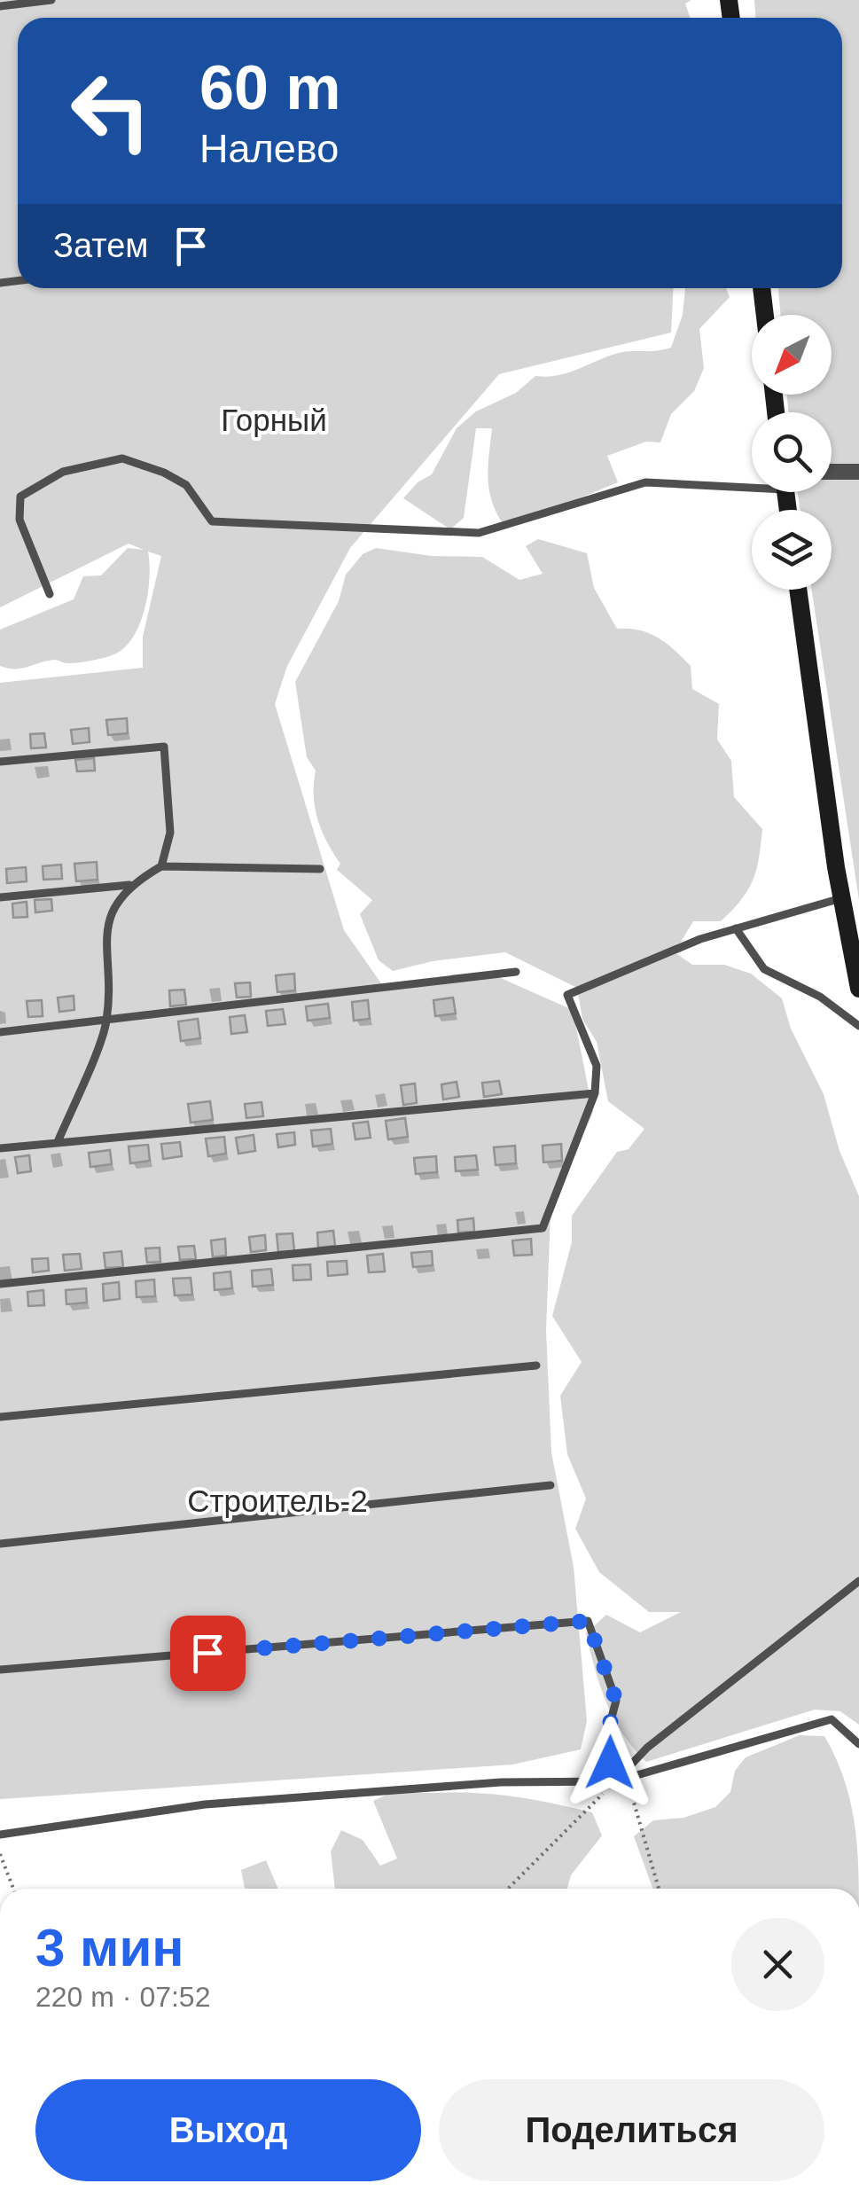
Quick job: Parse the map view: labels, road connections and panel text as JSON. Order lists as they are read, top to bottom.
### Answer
{
  "parks": ["Горный", "Строитель-2"],
  "north": "bottom left",
  "page": {
    "turn": ["60 m", "Налево"],
    "then": "Затем",
    "heading": ["3 мин", "220 m · 07:52"],
    "buttons": ["Выход", "Поделиться"]
  }
}
